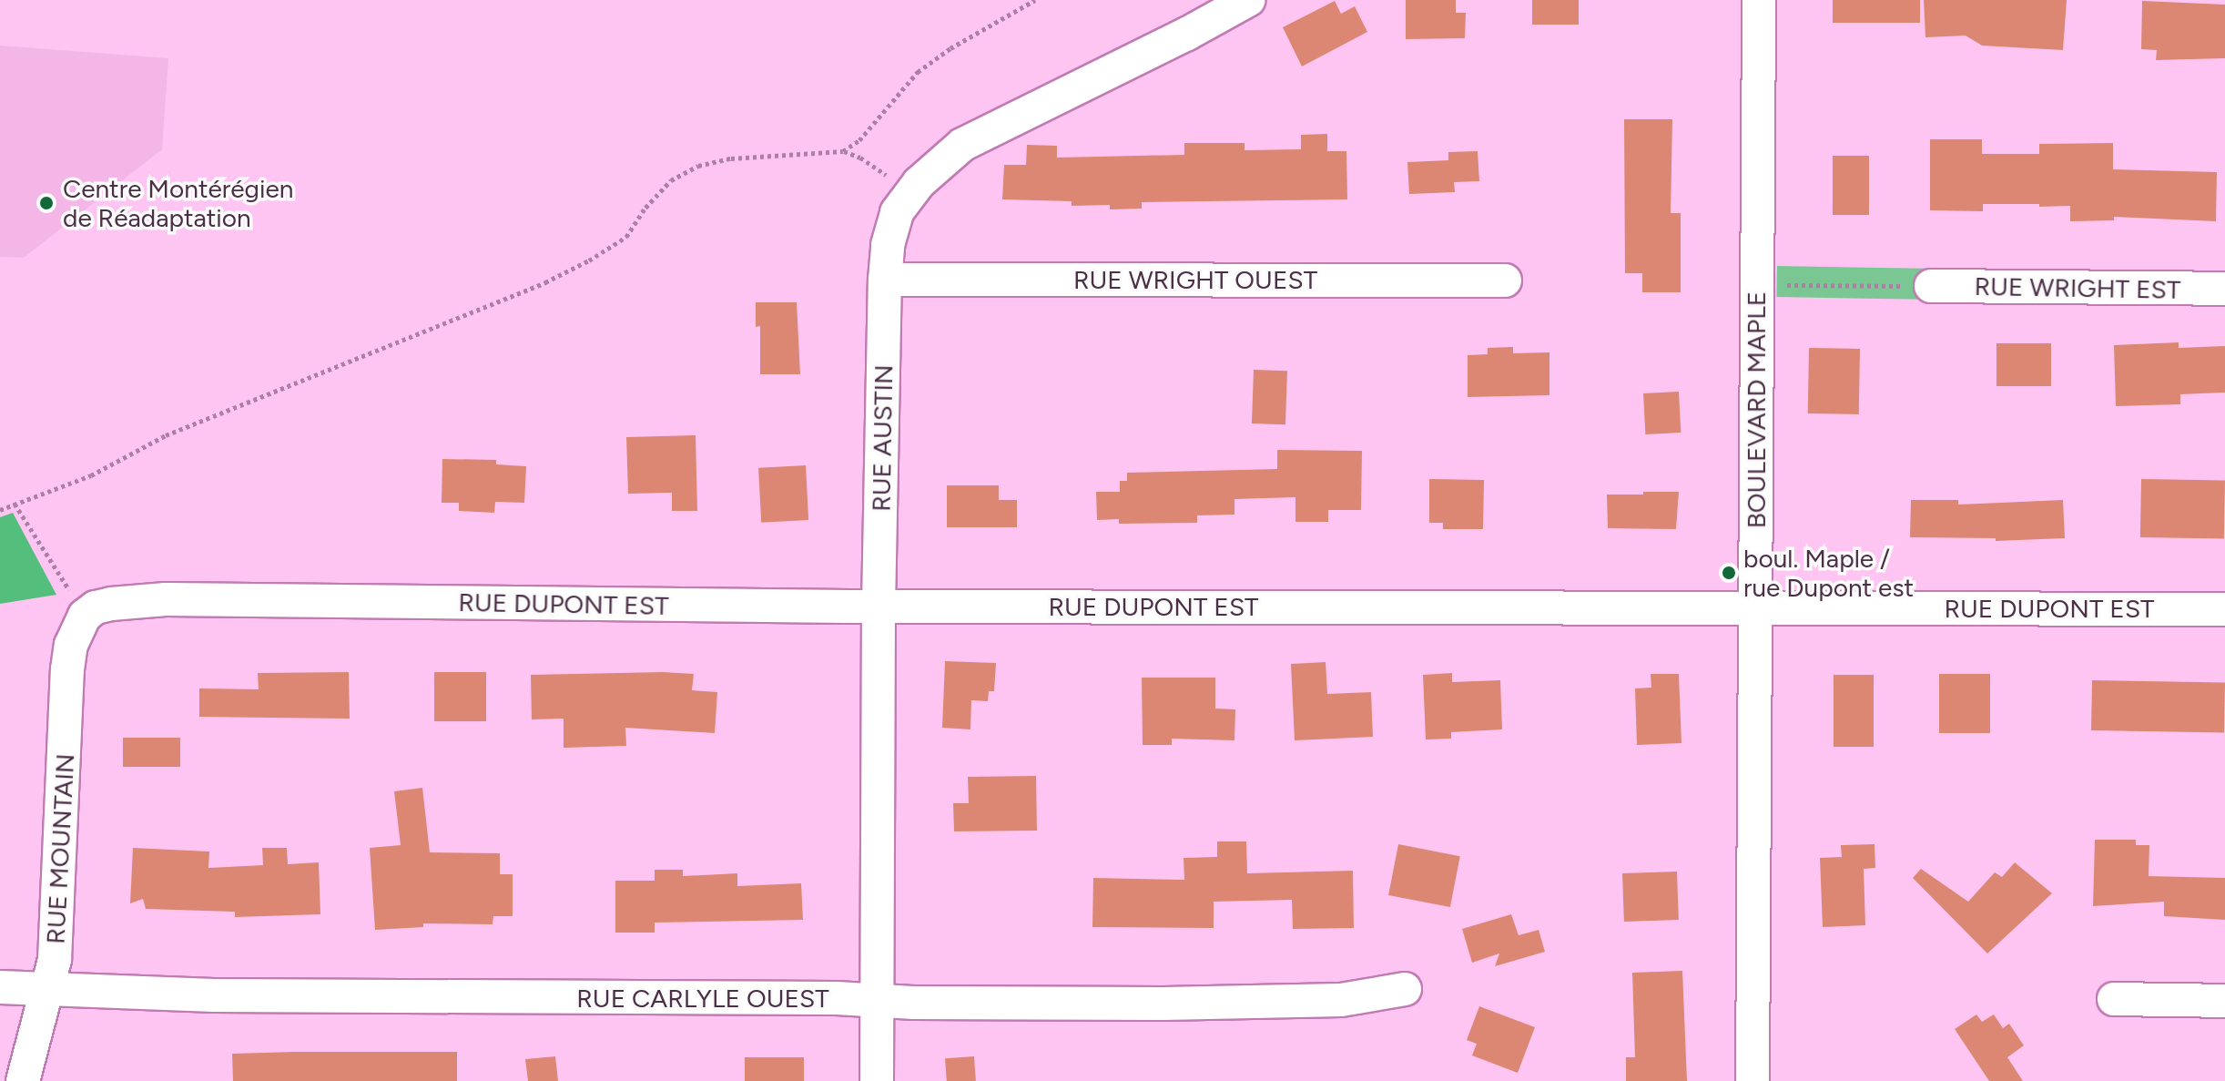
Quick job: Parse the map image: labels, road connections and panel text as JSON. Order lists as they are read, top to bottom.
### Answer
{
  "streets": {
    "street": [
      "RUE WRIGHT OUEST",
      "RUE WRIGHT EST",
      "BOULEVARD MAPLE",
      "RUE AUSTIN",
      "RUE DUPONT EST",
      "RUE MOUNTAIN",
      "RUE CARLYLE OUEST"
    ]
  },
  "crossings": [
    ["RUE WRIGHT OUEST", "RUE AUSTIN"],
    ["BOULEVARD MAPLE", "RUE DUPONT EST"],
    ["RUE AUSTIN", "RUE DUPONT EST"],
    ["RUE AUSTIN", "RUE CARLYLE OUEST"],
    ["RUE DUPONT EST", "RUE MOUNTAIN"],
    ["RUE MOUNTAIN", "RUE CARLYLE OUEST"]
  ],
  "places": ["Centre Montérégien de Réadaptation", "boul. Maple / rue Dupont est"]
}
